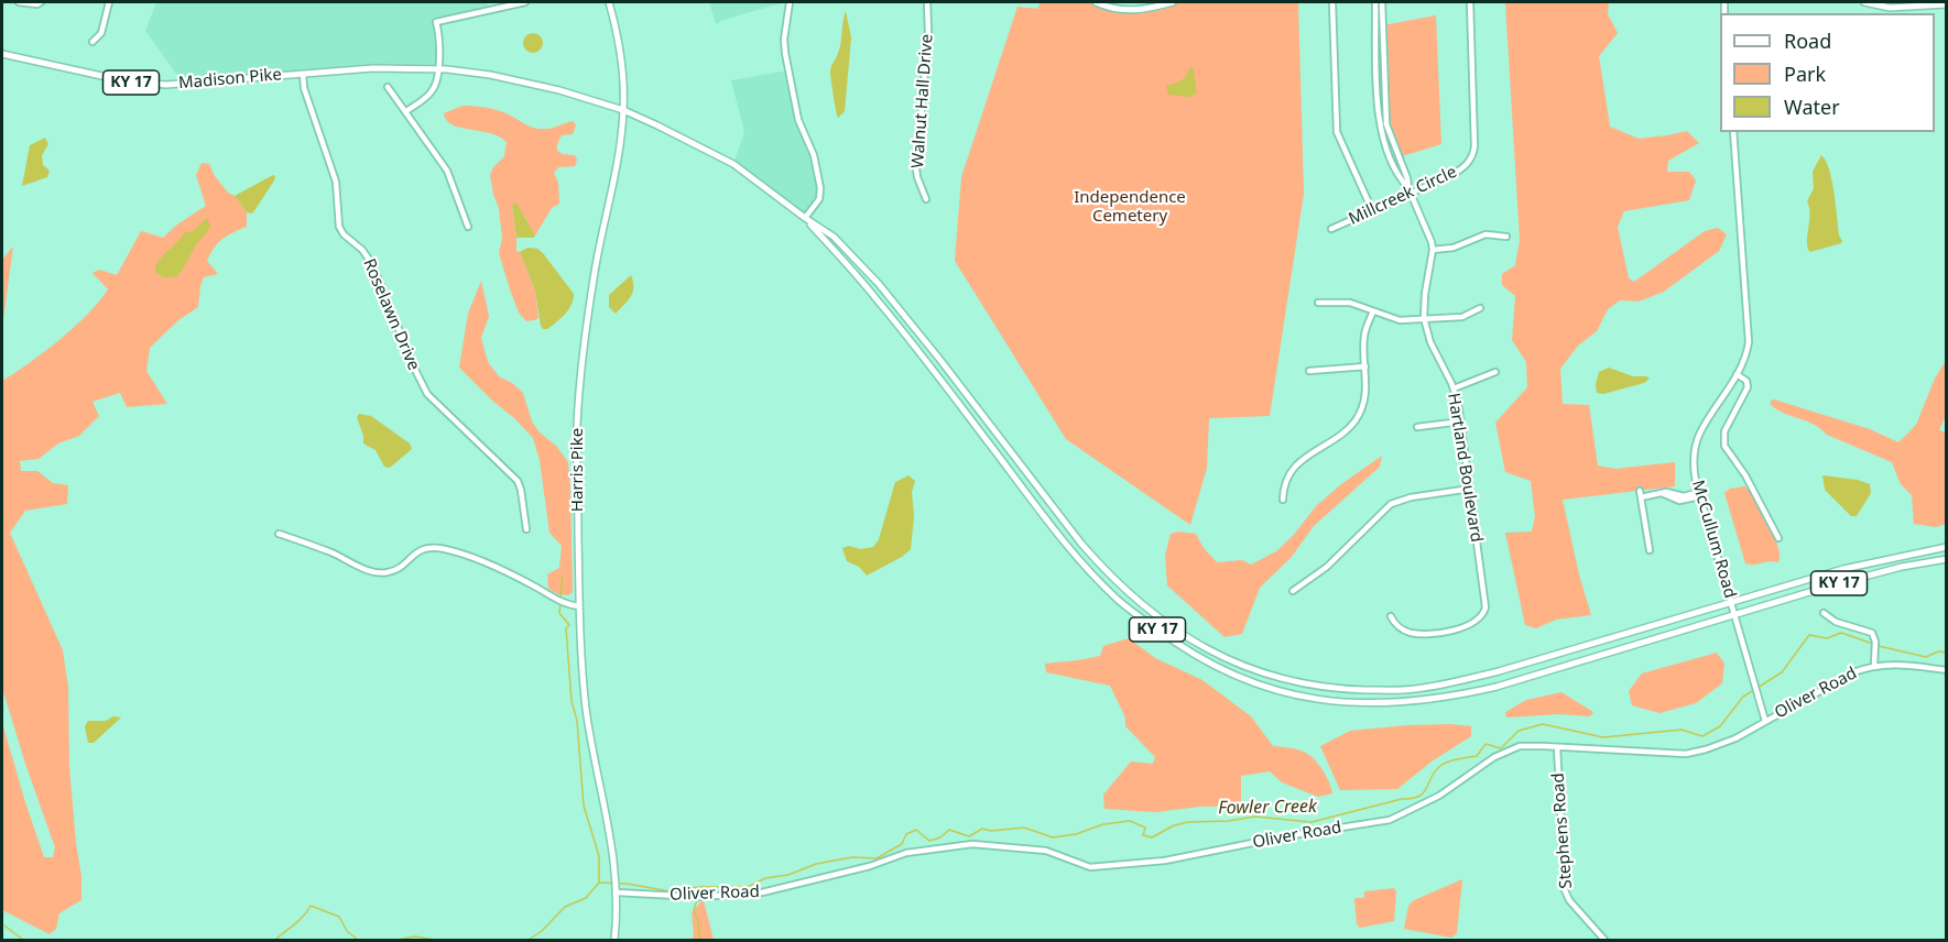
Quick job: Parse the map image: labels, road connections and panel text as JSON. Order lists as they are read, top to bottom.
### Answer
{
  "streets": {
    "main road": ["Madison Pike", "KY 17", "Harris Pike"],
    "street": [
      "Walnut Hall Drive",
      "Millcreek Circle",
      "Roselawn Drive",
      "Hartland Boulevard",
      "McCullum Road",
      "Oliver Road",
      "Stephens Road"
    ]
  },
  "crossings": [
    ["Madison Pike", "KY 17"],
    ["Madison Pike", "Roselawn Drive"],
    ["KY 17", "Roselawn Drive"],
    ["KY 17", "Harris Pike"],
    ["KY 17", "McCullum Road"],
    ["Millcreek Circle", "Hartland Boulevard"],
    ["Harris Pike", "Oliver Road"],
    ["McCullum Road", "Oliver Road"],
    ["Oliver Road", "Stephens Road"]
  ],
  "water": ["Fowler Creek"],
  "parks": ["Independence Cemetery"],
  "legend": ["Road", "Park", "Water"]
}
